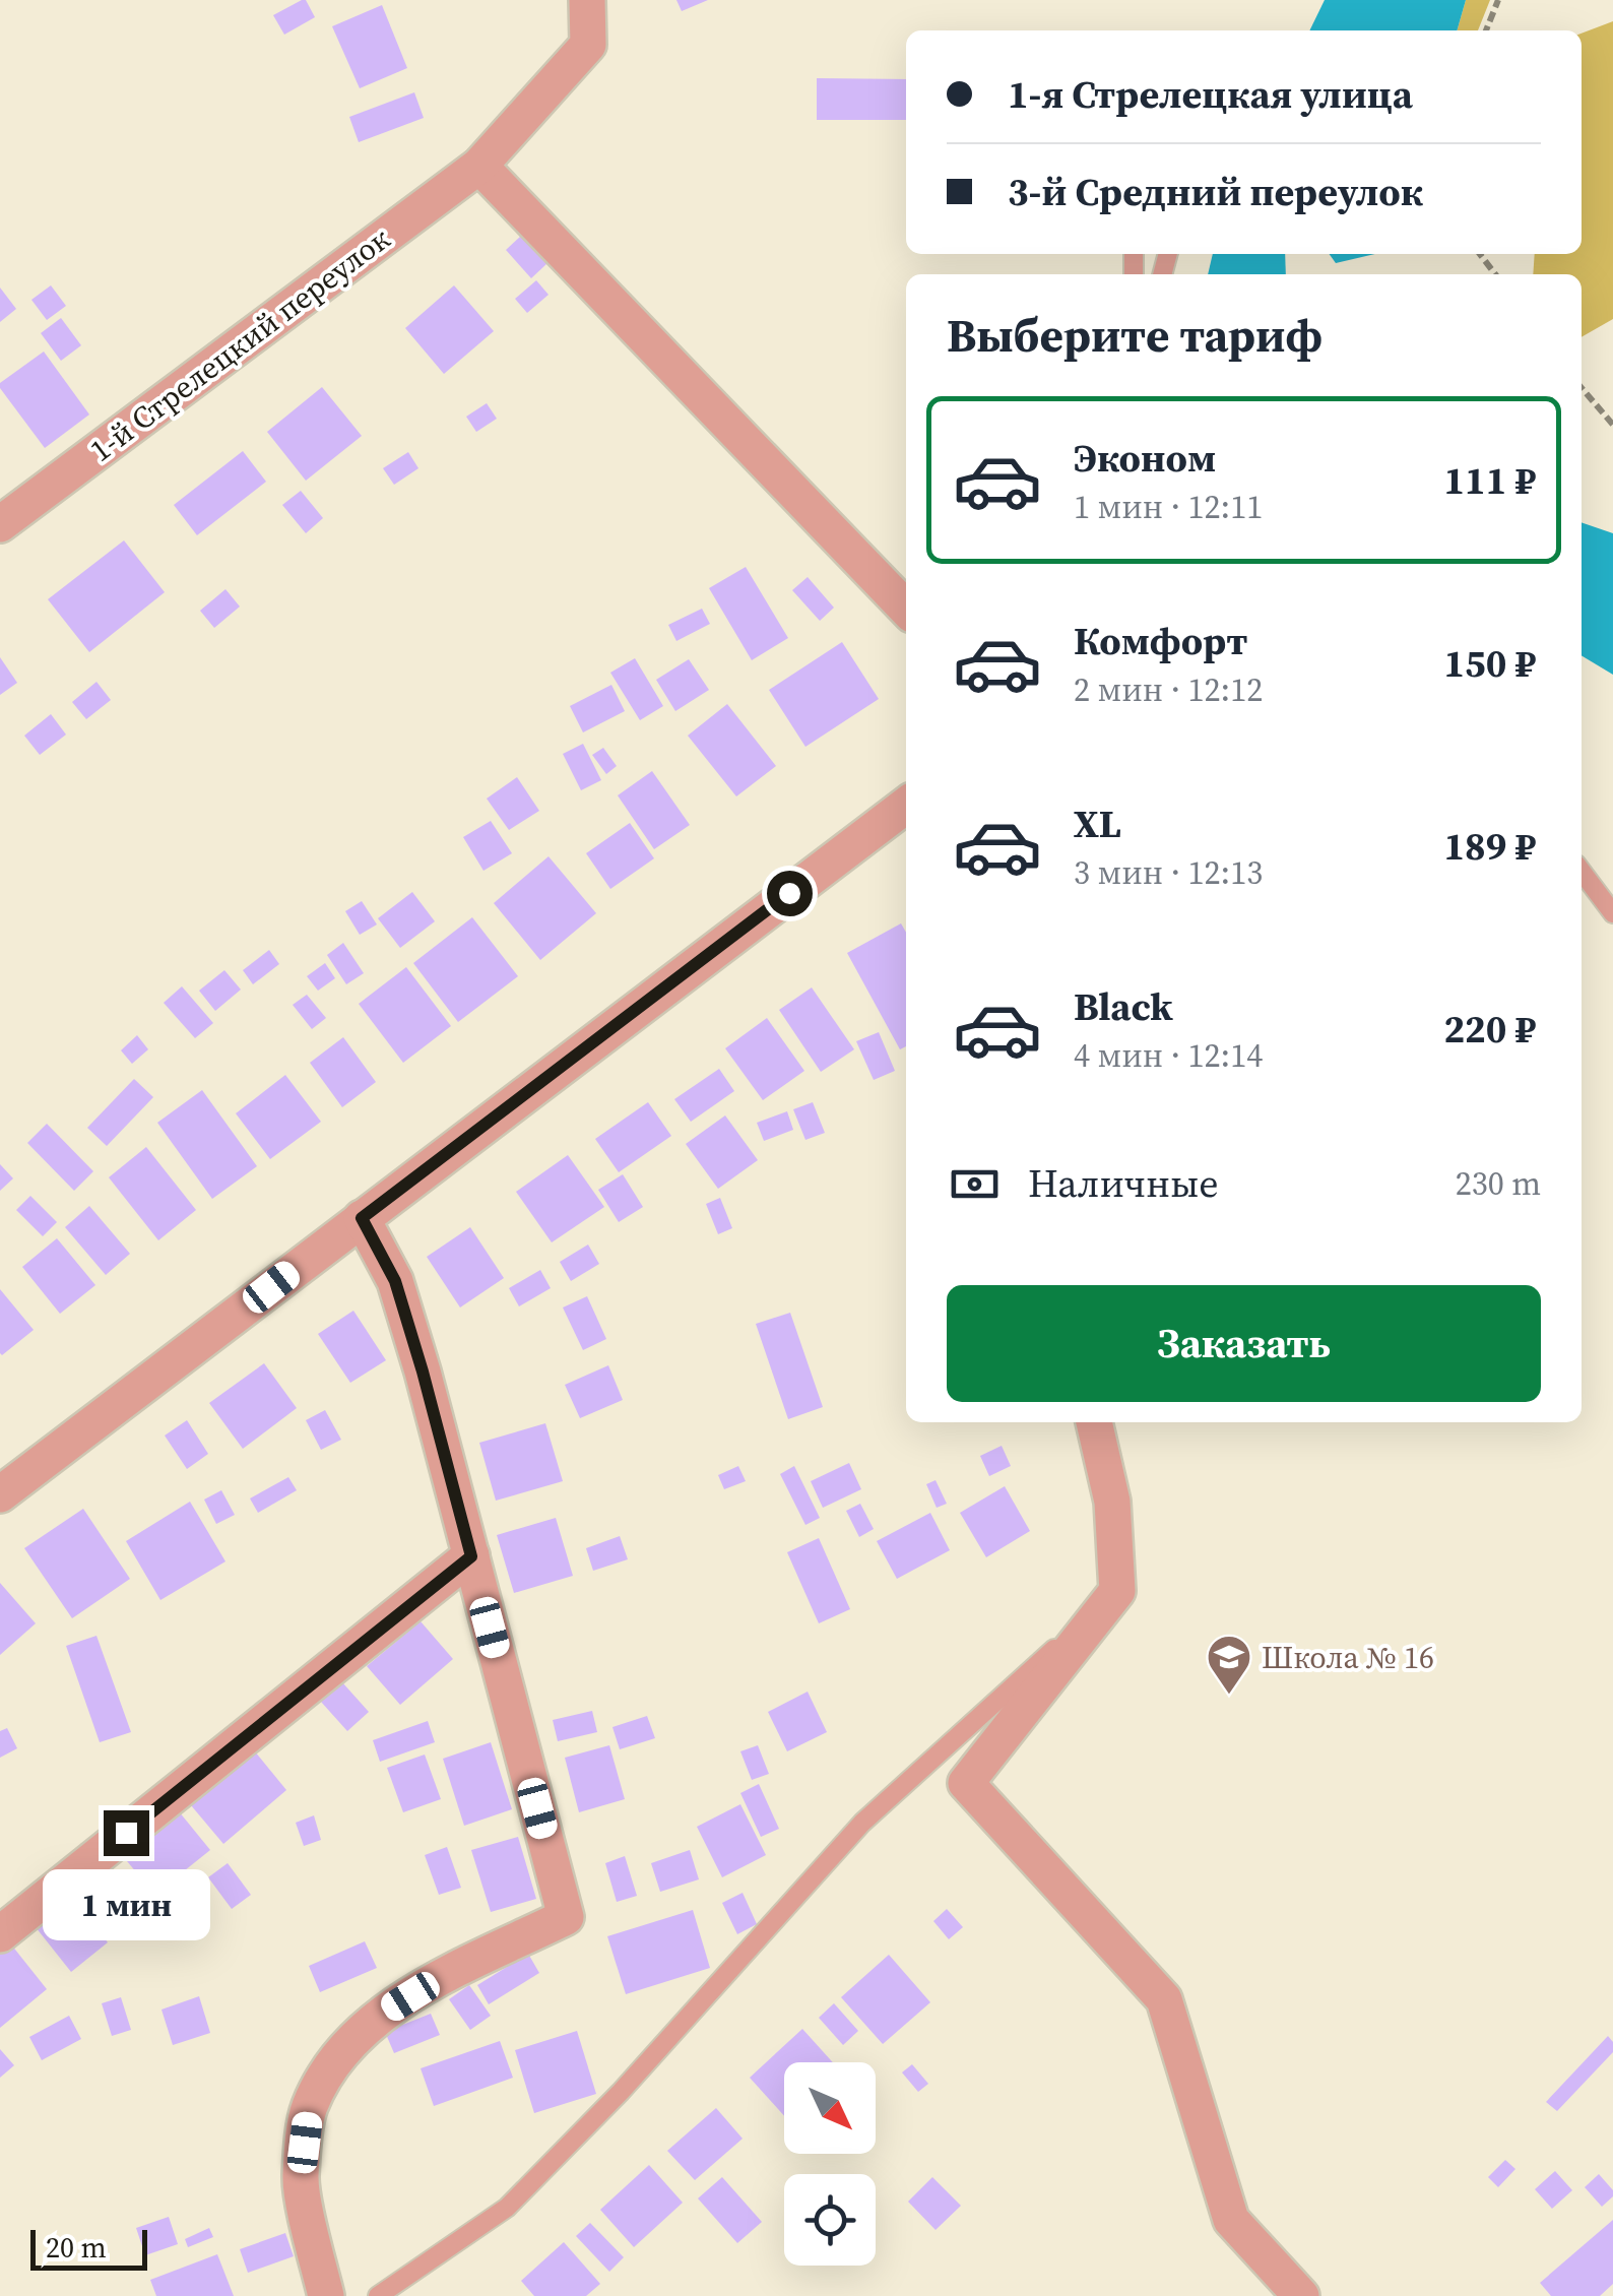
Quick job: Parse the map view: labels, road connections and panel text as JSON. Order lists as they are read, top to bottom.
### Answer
{
  "streets": {
    "street": ["1-й Стрелецкий переулок"]
  },
  "places": {
    "school or university": ["Школа № 16"]
  },
  "scale_bar": "20 m",
  "north": "bottom right",
  "page": {
    "banner": ["1-я Стрелецкая улица", "3-й Средний переулок"],
    "heading": "Выберите тариф",
    "list": [
      {
        "name": "Эконом",
        "note": "1 мин · 12:11",
        "value": "111 ₽"
      },
      {
        "name": "Комфорт",
        "note": "2 мин · 12:12",
        "value": "150 ₽"
      },
      {
        "name": "XL",
        "note": "3 мин · 12:13",
        "value": "189 ₽"
      },
      {
        "name": "Black",
        "note": "4 мин · 12:14",
        "value": "220 ₽"
      }
    ],
    "pay": ["Наличные", "230 m"],
    "buttons": "Заказать",
    "bubble": "1 мин",
    "scale": "20 m"
  }
}
